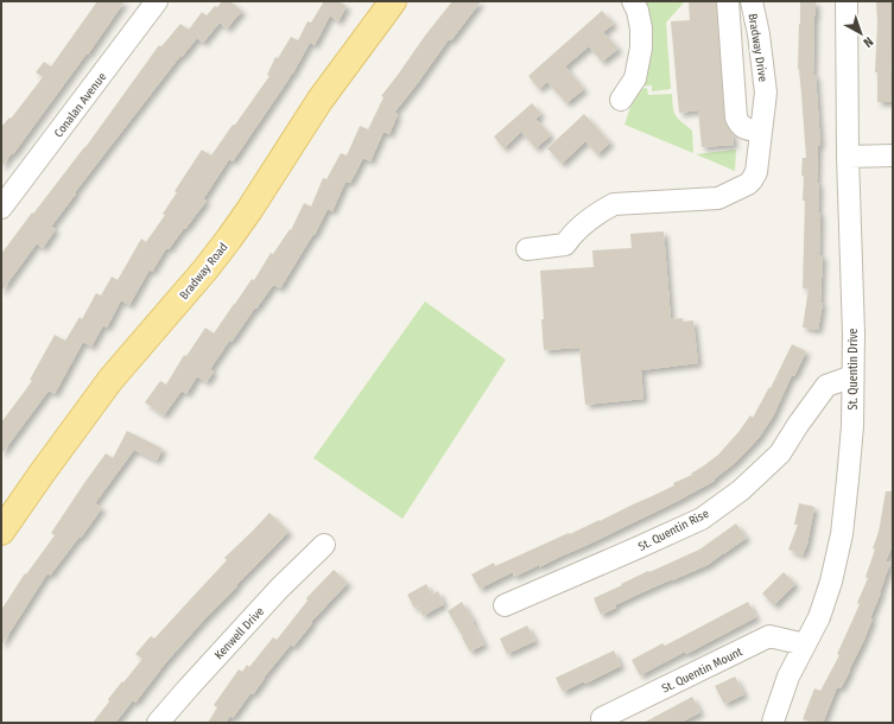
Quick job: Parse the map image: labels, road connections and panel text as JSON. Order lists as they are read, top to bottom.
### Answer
{
  "streets": {
    "main road": ["Bradway Road"],
    "street": [
      "Bradway Drive",
      "Conalan Avenue",
      "St. Quentin Drive",
      "St. Quentin Rise",
      "Kenwell Drive",
      "St. Quentin Mount"
    ]
  },
  "crossings": [
    ["St. Quentin Drive", "St. Quentin Rise"],
    ["St. Quentin Drive", "St. Quentin Mount"]
  ],
  "north": "bottom right"
}
